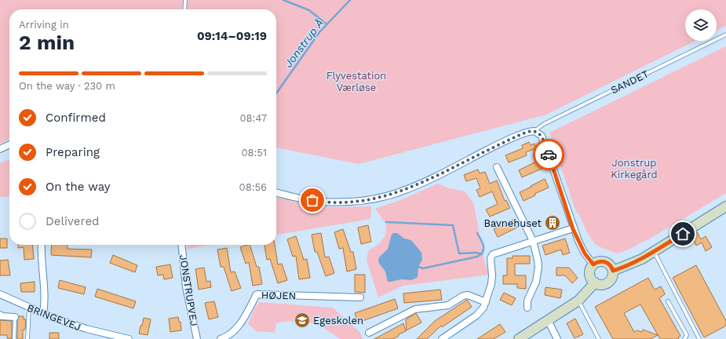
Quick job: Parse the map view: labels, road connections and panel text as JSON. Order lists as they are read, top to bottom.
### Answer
{
  "streets": {
    "street": ["JONSTRUPVEJ", "HØJEN", "BRINGEVEJ"],
    "lane": ["SANDET"]
  },
  "water": ["Jonstrup Å"],
  "parks": ["Flyvestation Værløse", "Jonstrup Kirkegård"],
  "places": {
    "building": ["Bavnehuset"],
    "school or university": ["Egeskolen"]
  },
  "page": {
    "heading": ["2 min", "Arriving in", "09:14–09:19"],
    "bar": "On the way · 230 m",
    "list": [
      ["Confirmed", "08:47"],
      ["Preparing", "08:51"],
      ["On the way", "08:56"],
      "Delivered"
    ]
  }
}
